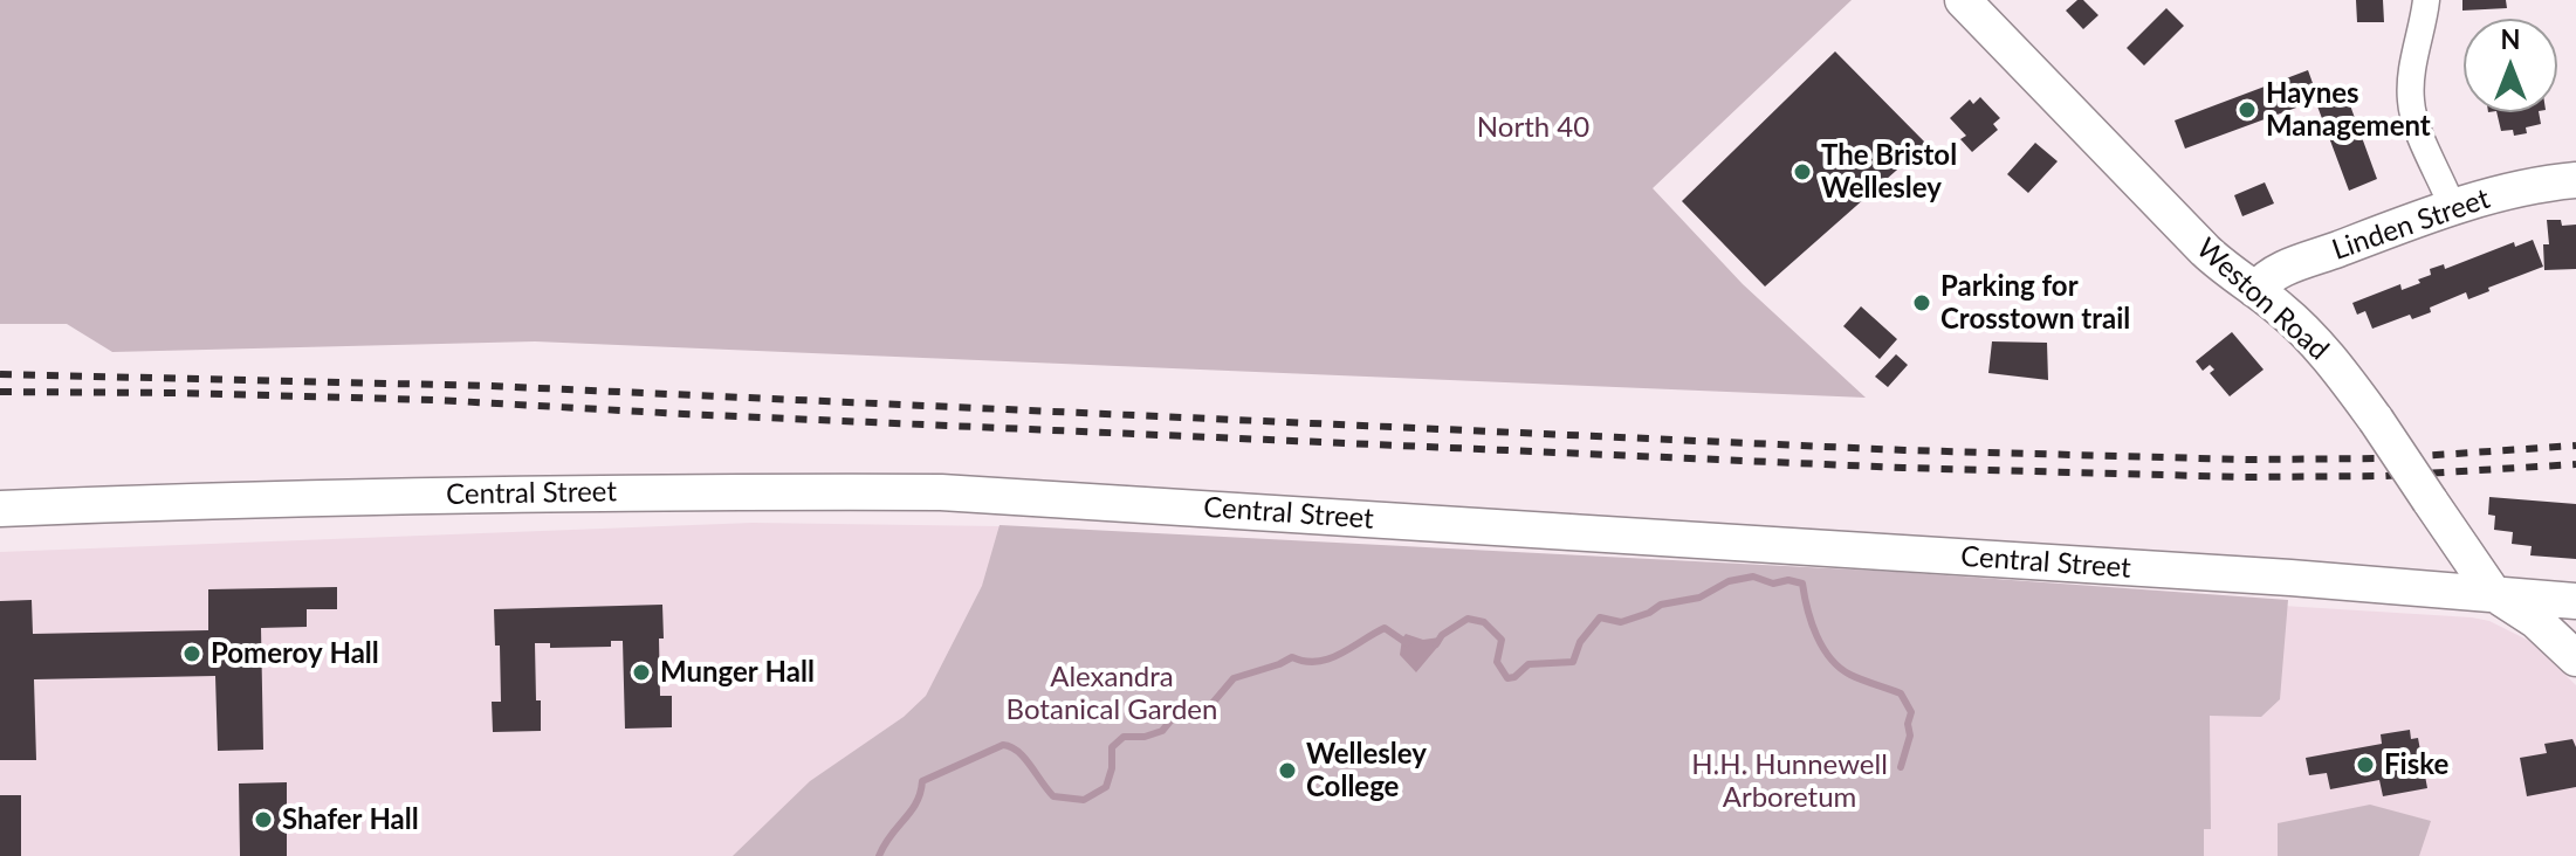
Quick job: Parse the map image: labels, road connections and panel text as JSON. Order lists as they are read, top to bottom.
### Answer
{
  "streets": {
    "main road": ["Linden Street", "Weston Road", "Central Street"]
  },
  "crossings": [
    ["Linden Street", "Weston Road"],
    ["Weston Road", "Central Street"]
  ],
  "parks": ["North 40", "Alexandra Botanical Garden", "H.H. Hunnewell Arboretum"],
  "places": [
    "Haynes Management",
    "The Bristol Wellesley",
    "Parking for Crosstown trail",
    "Pomeroy Hall",
    "Munger Hall",
    "Fiske",
    "Wellesley College",
    "Shafer Hall"
  ],
  "north": "top"
}
